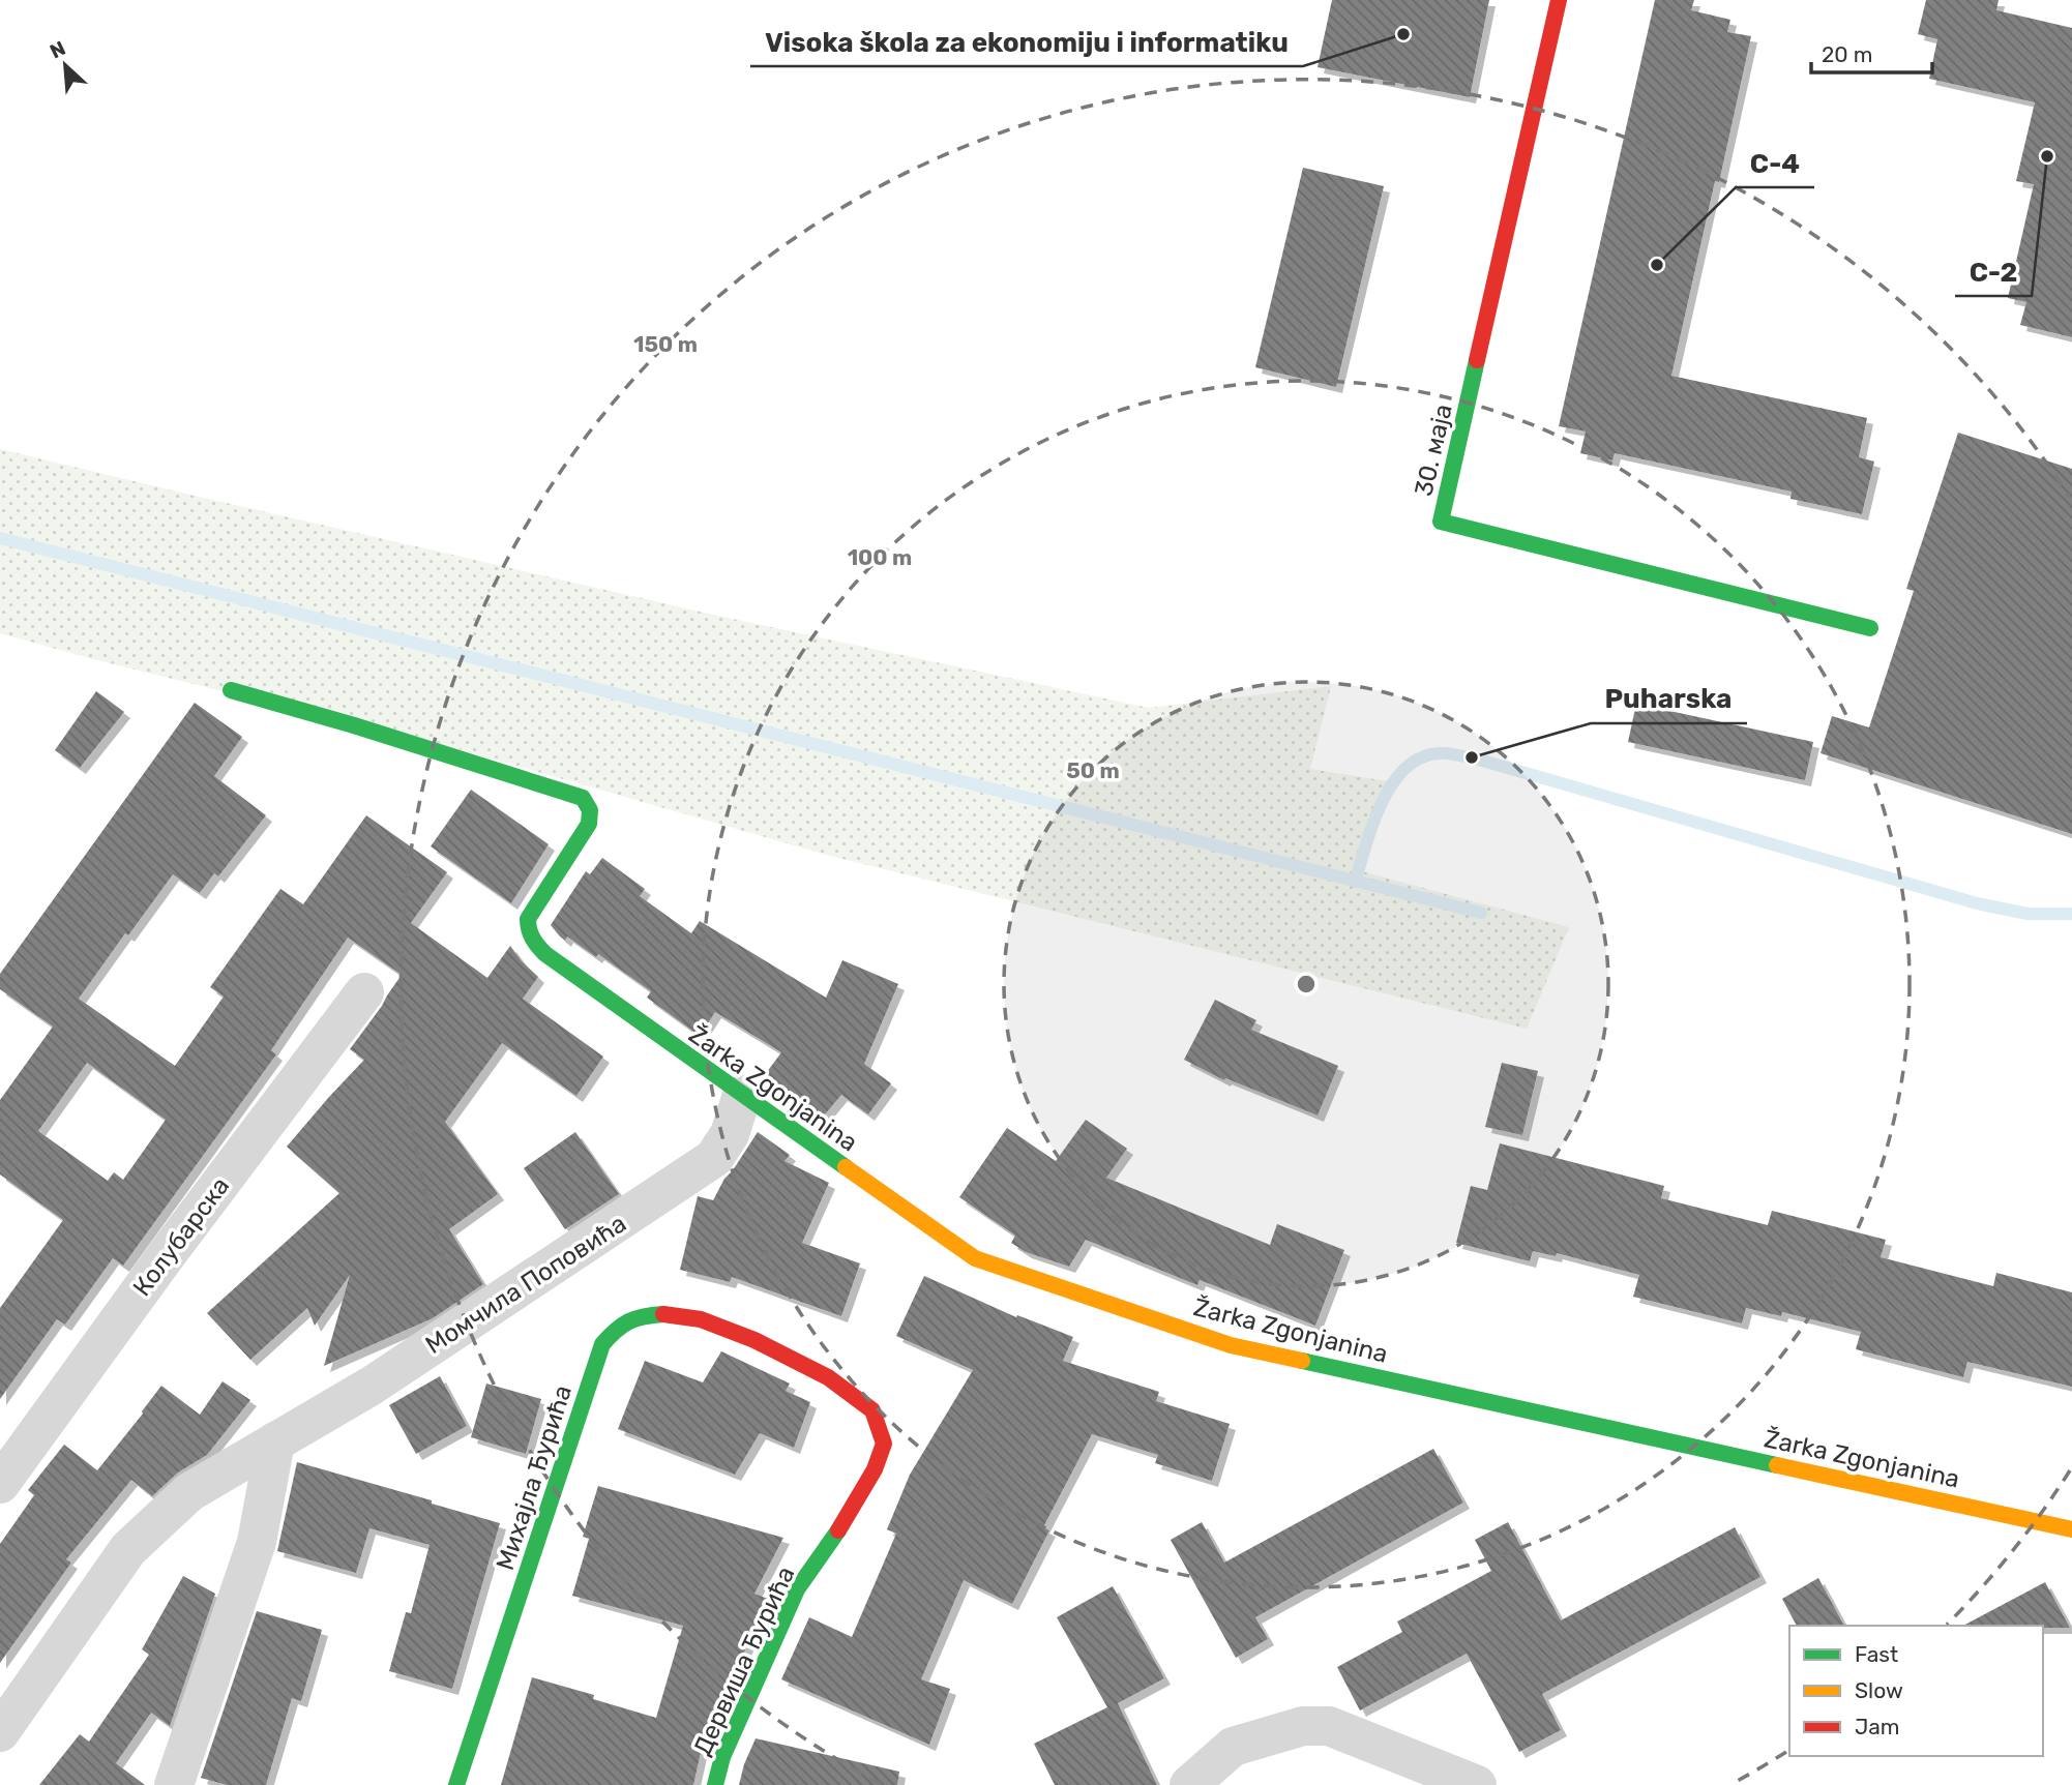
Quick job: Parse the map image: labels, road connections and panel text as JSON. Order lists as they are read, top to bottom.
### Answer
{
  "streets": {
    "street": [
      "30. маја",
      "Žarka Zgonjanina",
      "Колубарска",
      "Момчила Поповића",
      "Михајла Ђурића",
      "Дервиша Ђурића"
    ]
  },
  "crossings": [
    ["Žarka Zgonjanina", "Момчила Поповића"],
    ["Михајла Ђурића", "Дервиша Ђурића"]
  ],
  "places": [
    "Visoka škola za ekonomiju i informatiku",
    "C-2",
    "C-4",
    "Puharska"
  ],
  "legend": ["Fast", "Slow", "Jam"],
  "scale_bar": "20 m",
  "north": "top left",
  "rings": ["150 m", "100 m", "50 m"]
}
